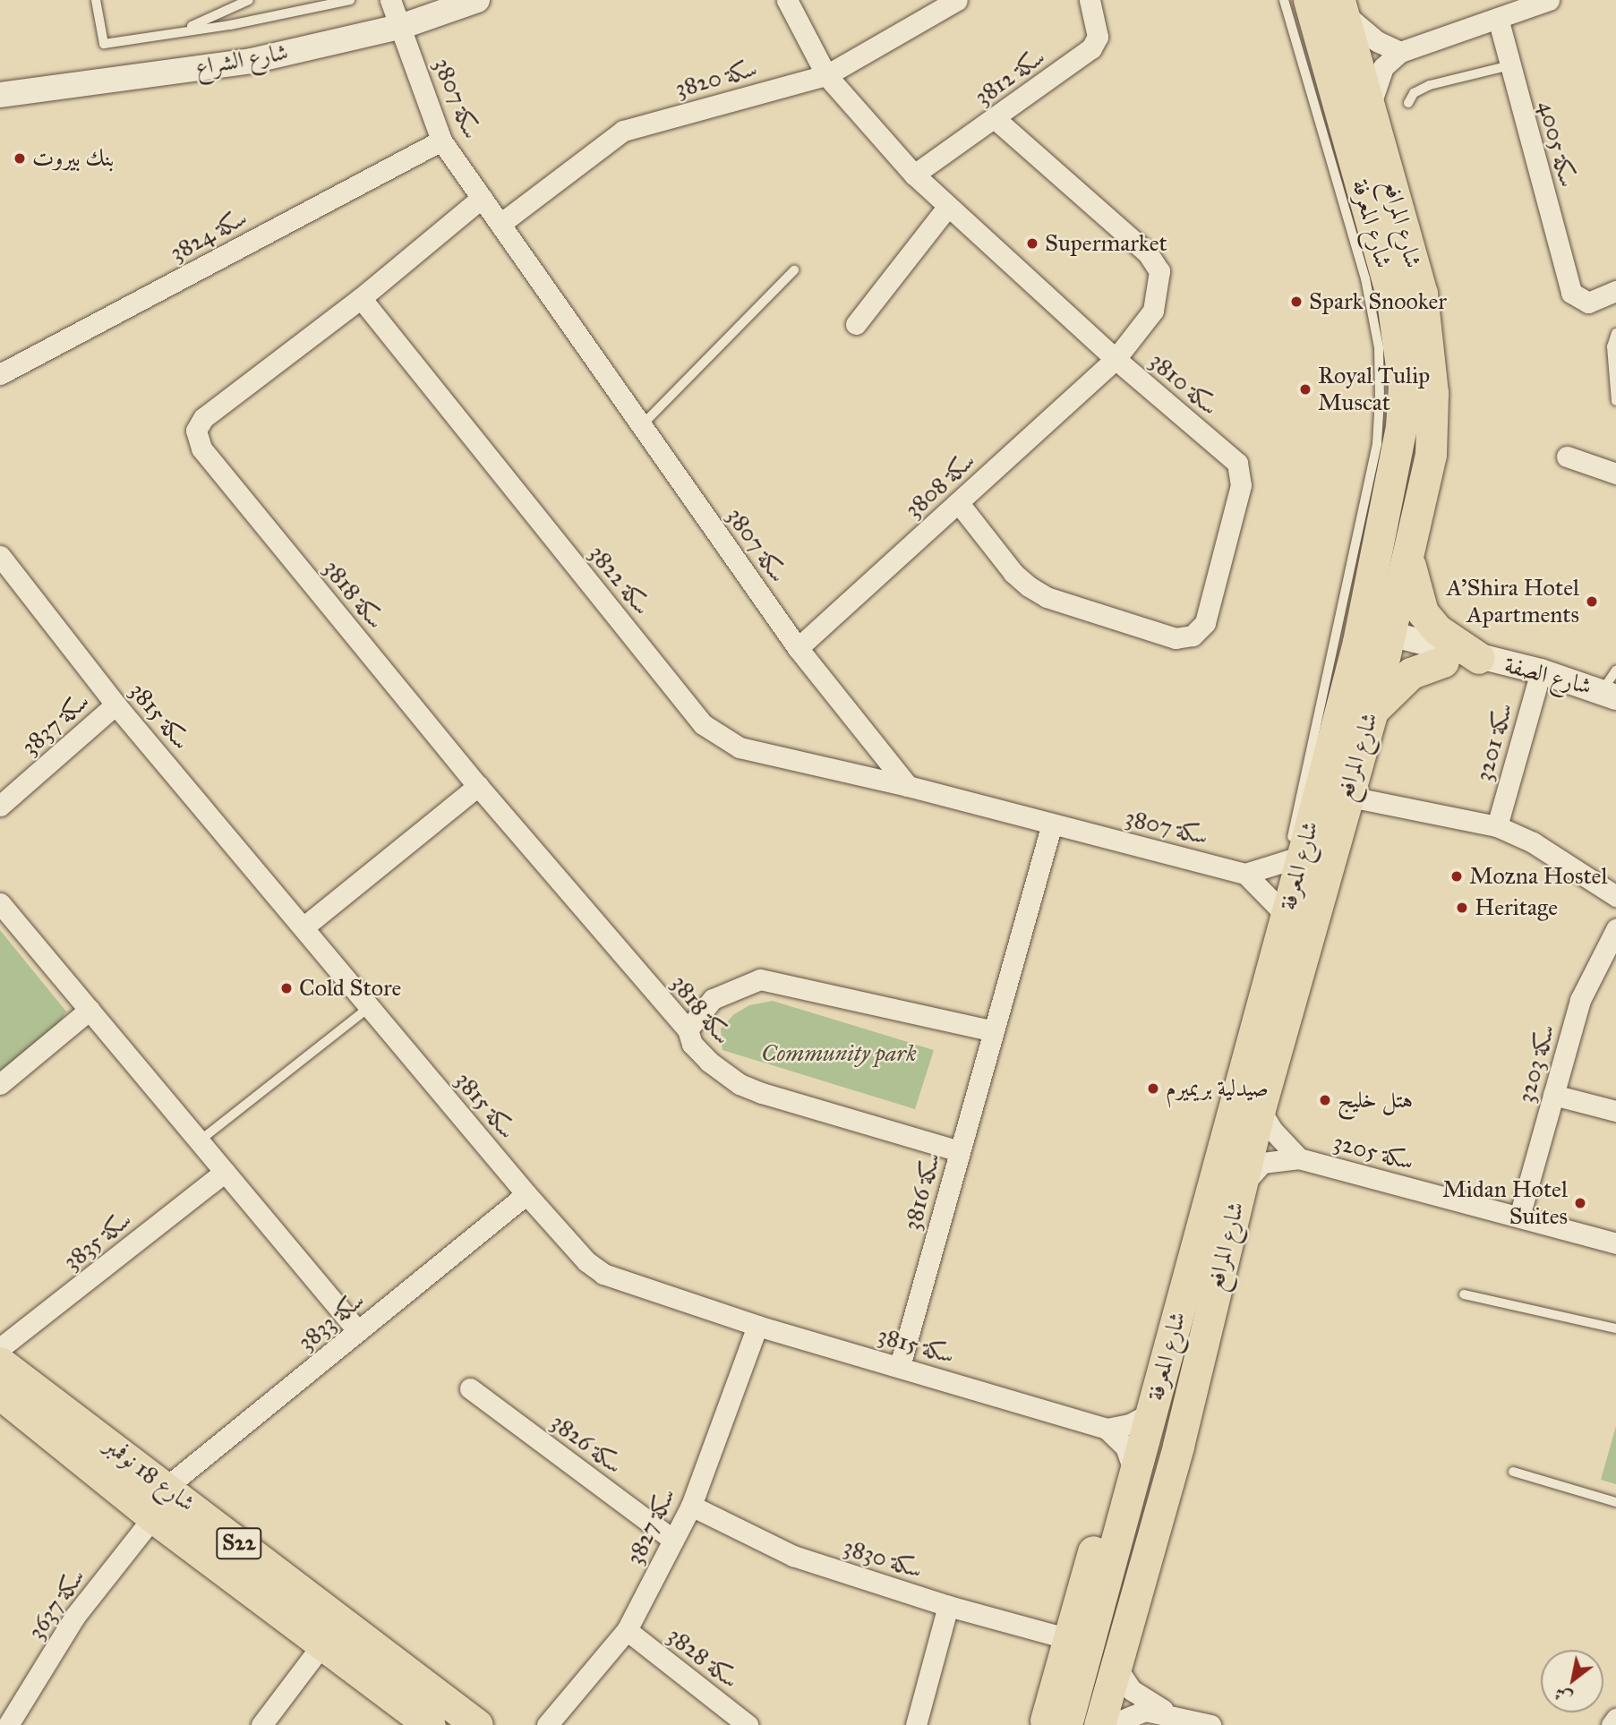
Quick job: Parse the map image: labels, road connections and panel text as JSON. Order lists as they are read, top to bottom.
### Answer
{
  "streets": {
    "main road": [
      "شارع المعرفة",
      "شارع المرافع",
      "شارع 18 نوفمبر",
      "S22"
    ],
    "street": [
      "شارع الشراع",
      "سكة 3812",
      "سكة 3820",
      "سكة 3807",
      "سكة 4005",
      "سكة 3824",
      "سكة 3810",
      "سكة 3808",
      "سكة 3822",
      "سكة 3818",
      "شارع الصفة",
      "سكة 3815",
      "سكة 3837",
      "سكة 3201",
      "سكة 3203",
      "سكة 3205",
      "سكة 3816",
      "سكة 3835",
      "سكة 3833",
      "سكة 3826",
      "سكة 3827",
      "سكة 3830",
      "سكة 3637",
      "سكة 3828"
    ]
  },
  "crossings": [
    ["شارع الشراع", "سكة 3807"],
    ["سكة 3812", "سكة 3810"],
    ["سكة 3812", "سكة 3808"],
    ["سكة 3820", "سكة 3807"],
    ["سكة 3820", "سكة 3810"],
    ["سكة 3807", "سكة 3824"],
    ["سكة 3807", "سكة 3808"],
    ["سكة 3807", "سكة 3822"],
    ["سكة 3807", "سكة 3816"],
    ["شارع المعرفة", "شارع المرافع"],
    ["شارع المعرفة", "شارع الصفة"],
    ["شارع المرافع", "شارع الصفة"],
    ["شارع المرافع", "سكة 3205"],
    ["سكة 3810", "سكة 3808"],
    ["سكة 3822", "سكة 3818"],
    ["سكة 3818", "سكة 3816"],
    ["شارع الصفة", "سكة 3201"],
    ["سكة 3815", "سكة 3837"],
    ["سكة 3815", "سكة 3816"],
    ["سكة 3815", "سكة 3833"],
    ["سكة 3815", "سكة 3827"],
    ["سكة 3203", "سكة 3205"],
    ["سكة 3833", "شارع 18 نوفمبر"],
    ["سكة 3826", "سكة 3827"],
    ["شارع 18 نوفمبر", "سكة 3637"],
    ["سكة 3827", "سكة 3830"],
    ["سكة 3827", "سكة 3828"]
  ],
  "parks": ["Community park"],
  "places": [
    "بنك بيروت",
    "Supermarket",
    "Spark Snooker",
    "Royal Tulip Muscat",
    "A'Shira Hotel Apartments",
    "Mozna Hostel",
    "Heritage",
    "Cold Store",
    "صيدلية بريميرم",
    "هتل خلیج",
    "Midan Hotel Suites"
  ],
  "north": "bottom left"
}
